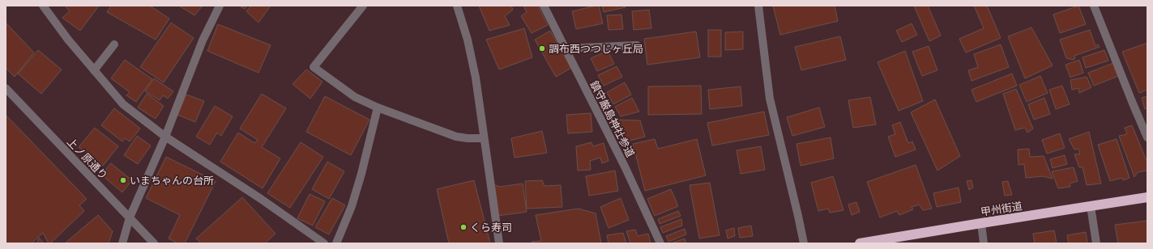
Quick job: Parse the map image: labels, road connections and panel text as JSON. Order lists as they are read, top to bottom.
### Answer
{
  "streets": {
    "highway": ["甲州街道"],
    "street": ["鎮守厳島神社参道", "上ノ原通り"]
  },
  "places": ["調布西つつじヶ丘局", "いまちゃんの台所", "くら寿司"]
}
